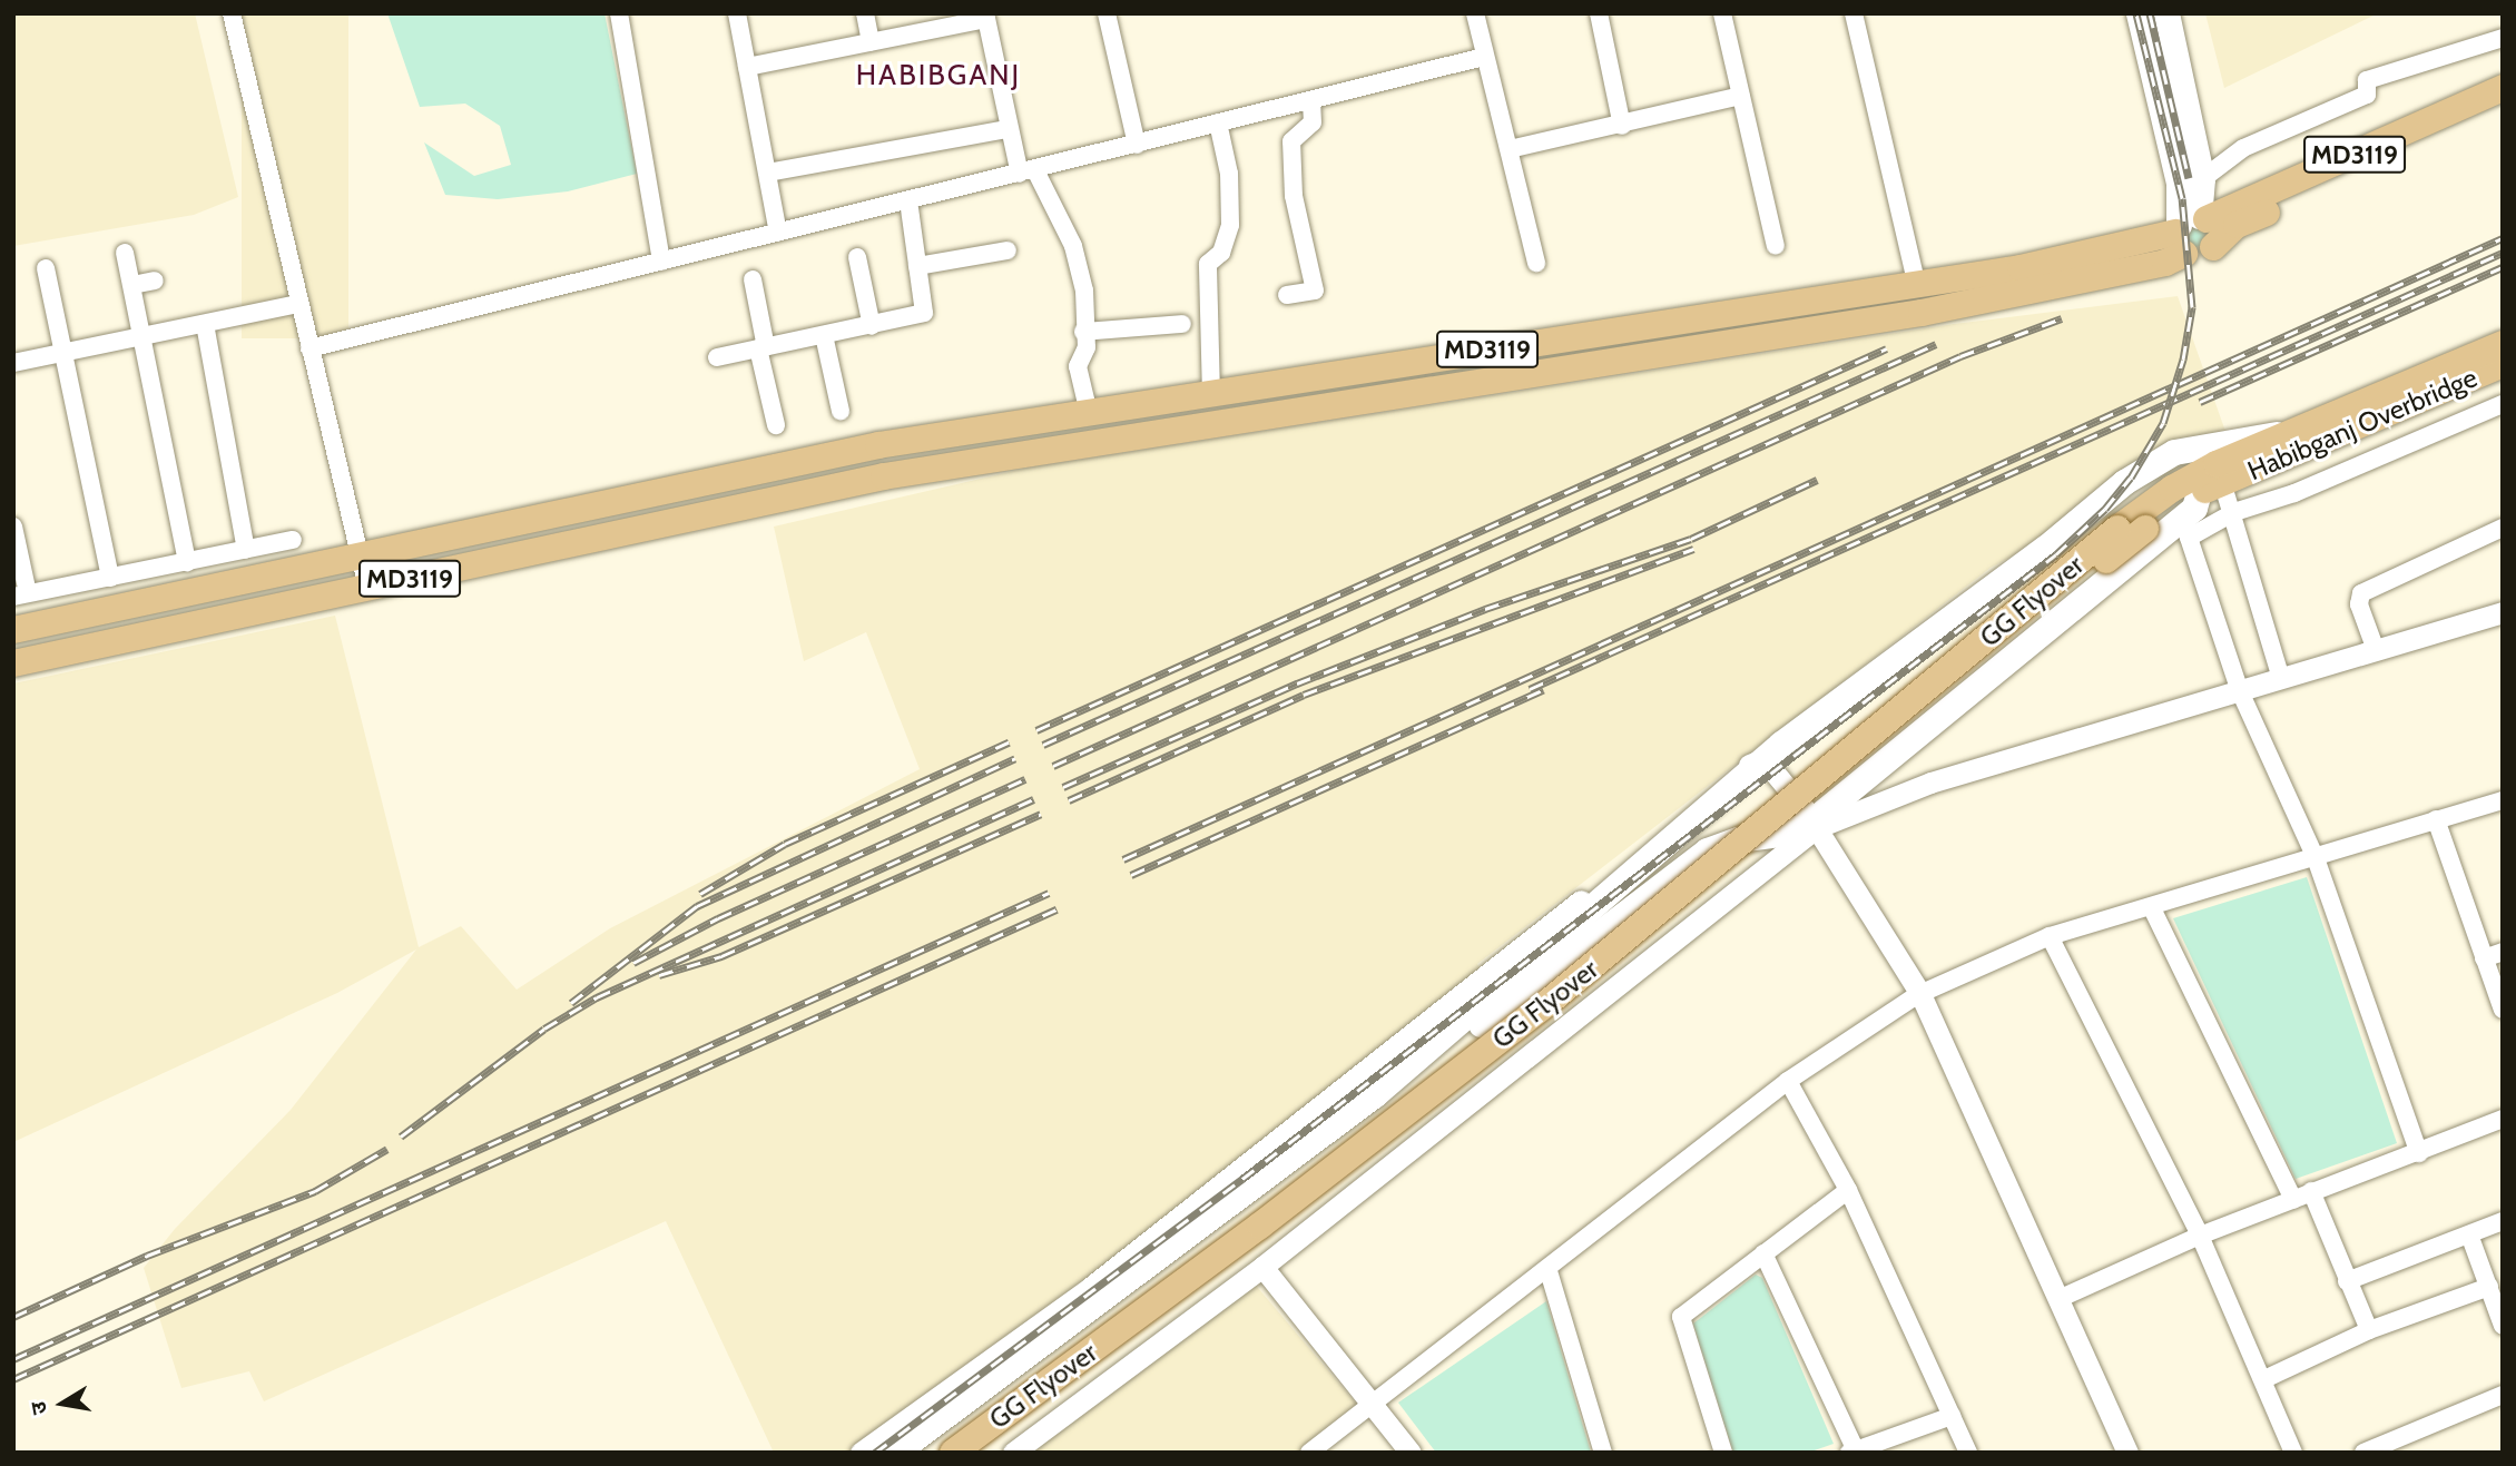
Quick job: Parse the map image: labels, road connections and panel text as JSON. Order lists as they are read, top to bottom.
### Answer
{
  "streets": {
    "main road": ["MD3119", "Habibganj Overbridge", "GG Flyover"]
  },
  "crossings": [
    ["Habibganj Overbridge", "GG Flyover"]
  ],
  "districts": ["HABIBGANJ"],
  "north": "left"
}
